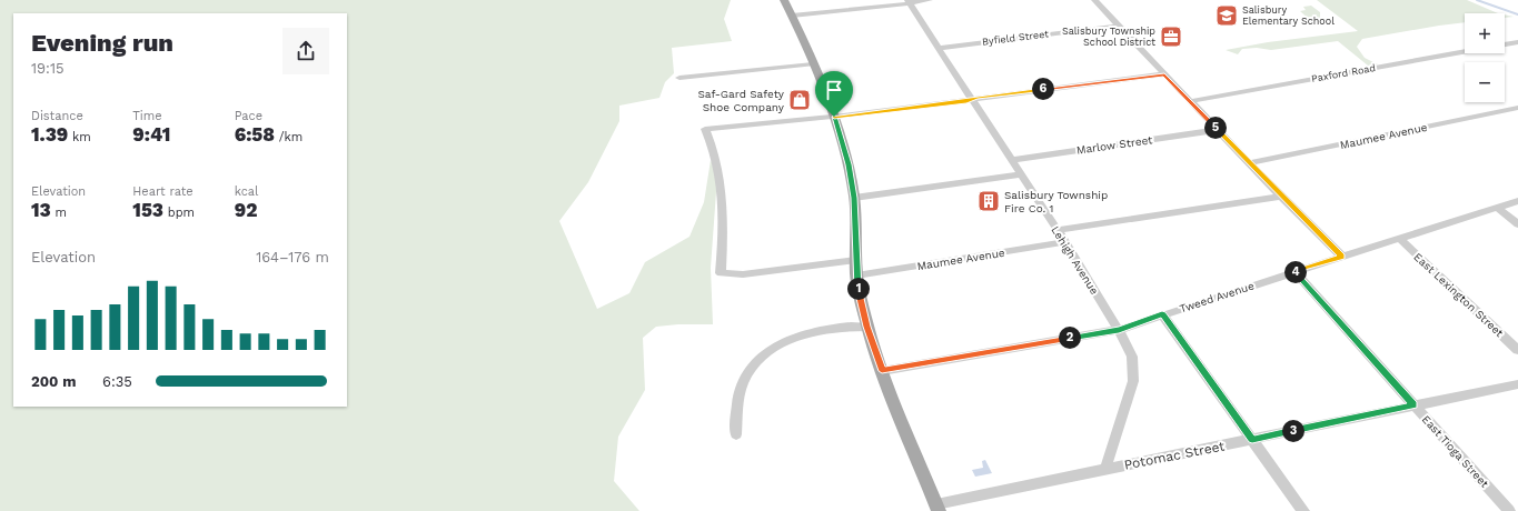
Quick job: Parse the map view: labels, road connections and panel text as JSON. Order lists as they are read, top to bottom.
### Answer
{
  "streets": {
    "street": [
      "Byfield Street",
      "Paxford Road",
      "Maumee Avenue",
      "Marlow Street",
      "Lehigh Avenue",
      "East Lexington Street",
      "Tweed Avenue",
      "East Tioga Street",
      "Potomac Street"
    ]
  },
  "crossings": [
    ["Byfield Street", "Lehigh Avenue"],
    ["Maumee Avenue", "Lehigh Avenue"],
    ["Marlow Street", "Lehigh Avenue"],
    ["Lehigh Avenue", "Tweed Avenue"],
    ["Lehigh Avenue", "Potomac Street"],
    ["East Lexington Street", "Tweed Avenue"],
    ["Tweed Avenue", "East Tioga Street"],
    ["East Tioga Street", "Potomac Street"]
  ],
  "places": {
    "school or university": ["Salisbury Elementary School"],
    "office": ["Salisbury Township School District"],
    "shop": ["Saf-Gard Safety Shoe Company"],
    "building": ["Salisbury Township Fire Co. 1"]
  },
  "page": {
    "map_buttons": ["+", "−"],
    "heading": ["Evening run", "19:15"],
    "pins": [
      "6",
      "5",
      "4",
      "1",
      "2",
      "3"
    ],
    "stats": [
      ["Distance", "1.39 km"],
      ["Time", "9:41"],
      ["Pace", "6:58 /km"],
      ["Elevation", "13 m"],
      ["Heart rate", "153 bpm"],
      ["kcal", "92"]
    ],
    "chart": ["Elevation", "164–176 m"],
    "list": [
      {
        "name": "200 m",
        "note": "6:35"
      }
    ]
  }
}
